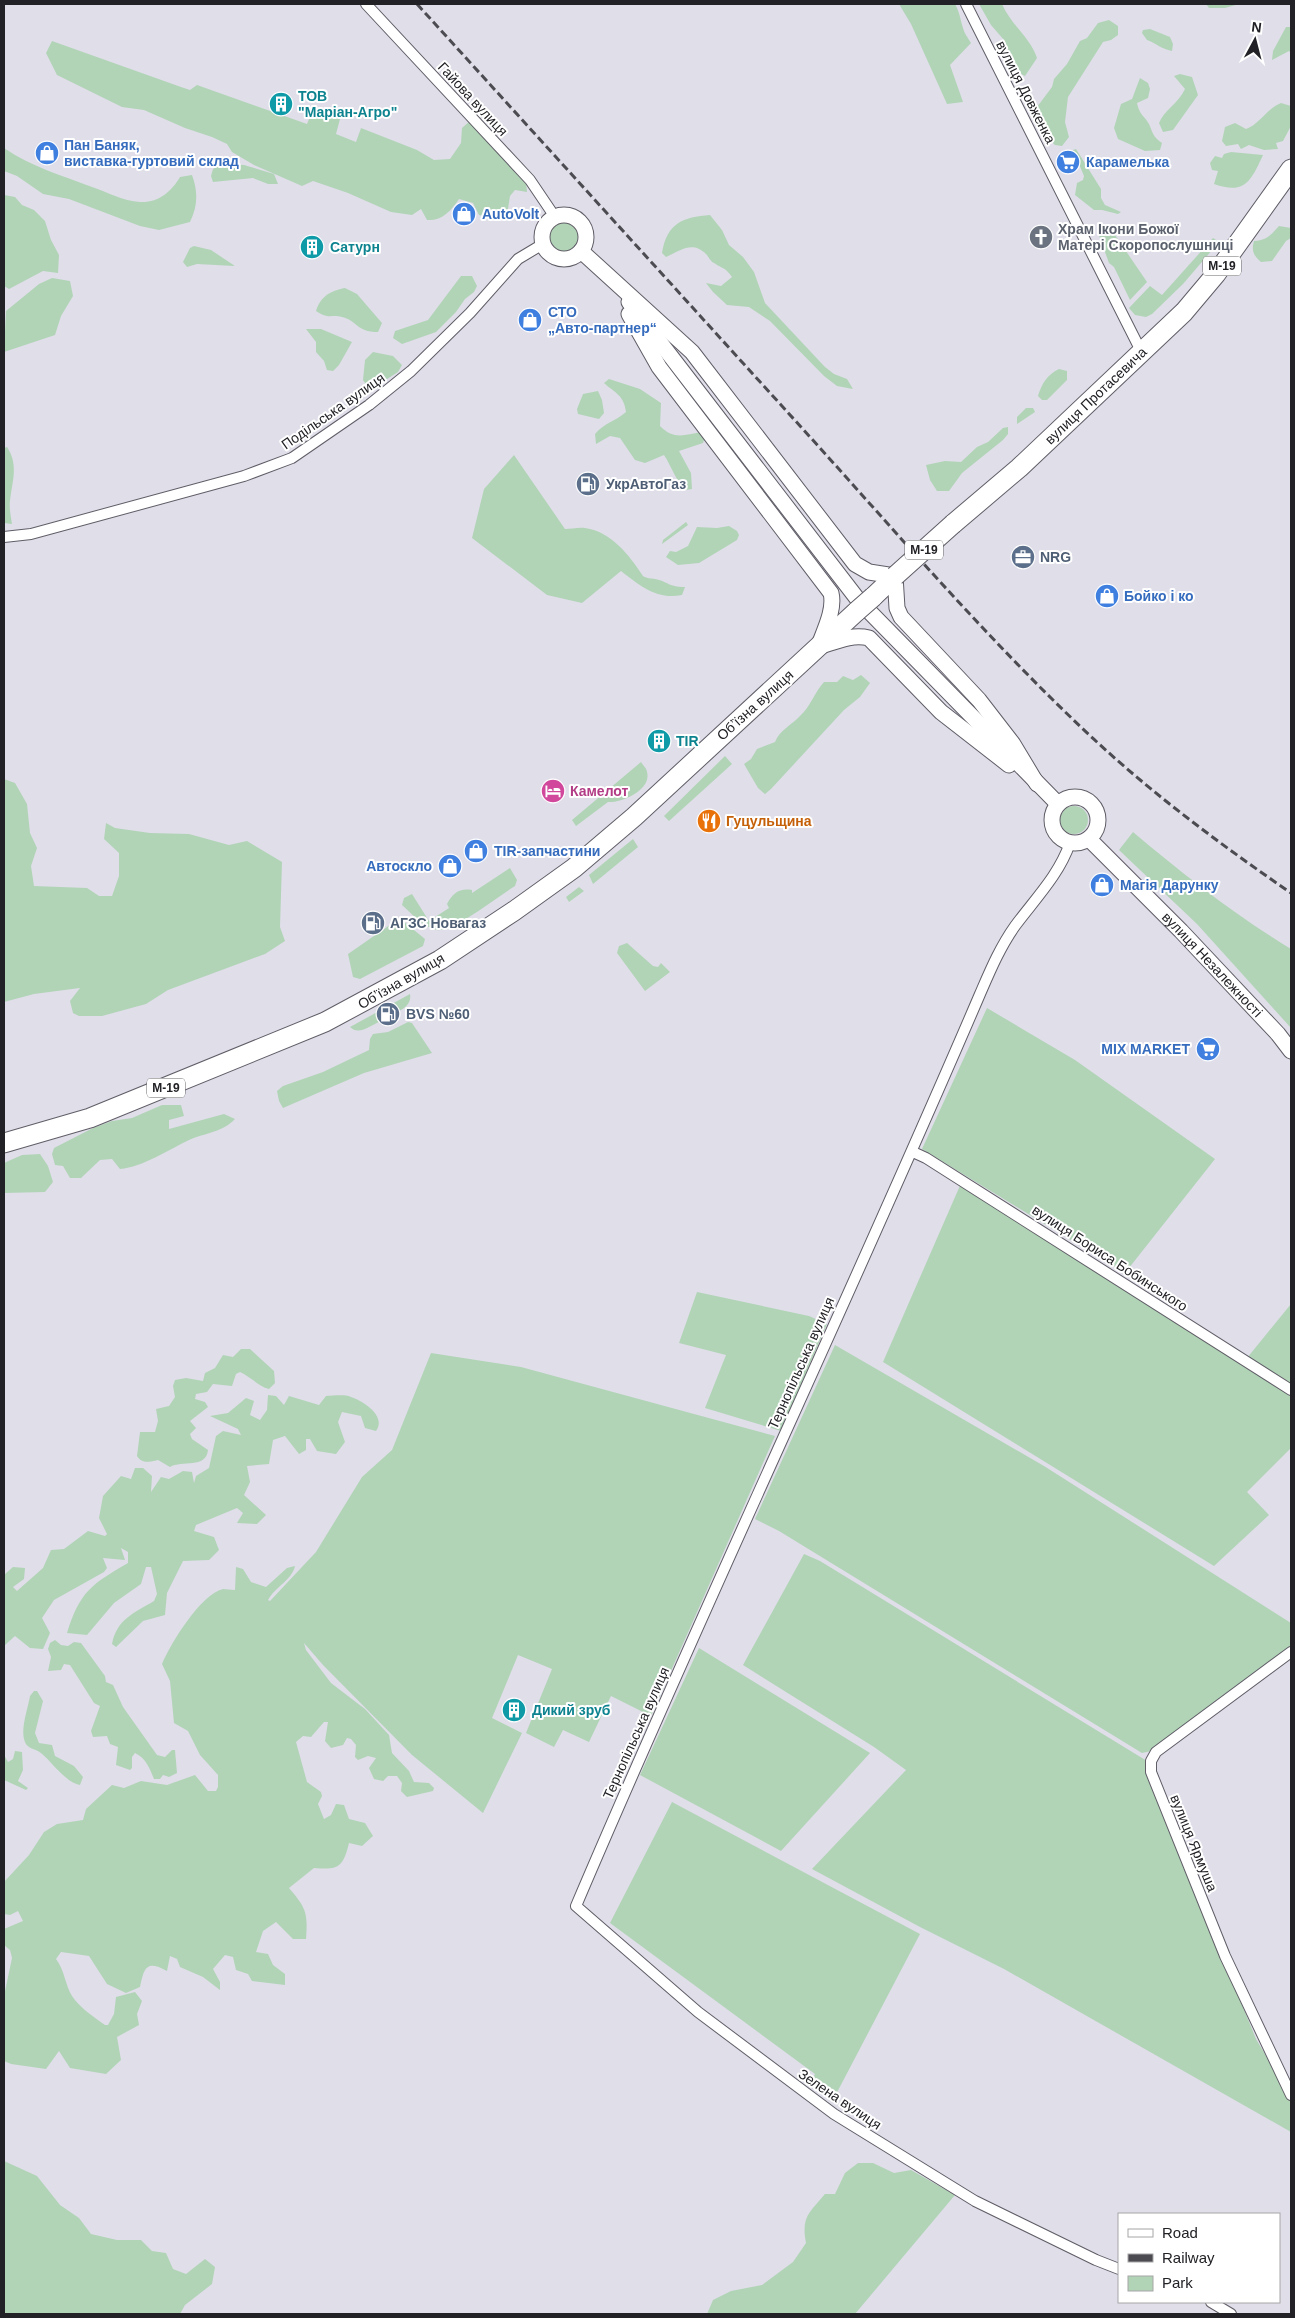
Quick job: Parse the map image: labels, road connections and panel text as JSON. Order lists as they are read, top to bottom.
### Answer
{
  "streets": {
    "highway": ["М-19", "вулиця Протасевича", "Обʼїзна вулиця"],
    "street": [
      "вулиця Довженка",
      "Гайова вулиця",
      "Подільська вулиця",
      "вулиця Незалежності",
      "вулиця Бориса Бобинського",
      "Тернопільська вулиця",
      "вулиця Ярмуша",
      "Зелена вулиця"
    ]
  },
  "crossings": [
    ["вулиця Довженка", "вулиця Протасевича"],
    ["Гайова вулиця", "Подільська вулиця"],
    ["вулиця Протасевича", "Обʼїзна вулиця"],
    ["вулиця Незалежності", "Тернопільська вулиця"],
    ["вулиця Бориса Бобинського", "Тернопільська вулиця"],
    ["Тернопільська вулиця", "Зелена вулиця"]
  ],
  "places": {
    "building": [
      "ТОВ \"Маріан-Агро\"",
      "Сатурн",
      "TIR",
      "Дикий зруб"
    ],
    "shop": [
      "Пан Баняк, виставка-гуртовий склад",
      "AutoVolt",
      "СТО „Авто-партнер“",
      "Бойко і ко",
      "TIR-запчастини",
      "Автоскло",
      "Магія Дарунку"
    ],
    "supermarket": ["Карамелька", "MIX MARKET"],
    "church": ["Храм Ікони Божої Матері Скоропослушниці"],
    "fuel station": ["УкрАвтоГаз", "АГЗС Новагаз", "BVS №60"],
    "office": ["NRG"],
    "hotel": ["Камелот"],
    "restaurant": ["Гуцульщина"]
  },
  "legend": ["Road", "Railway", "Park"],
  "north": "top"
}
